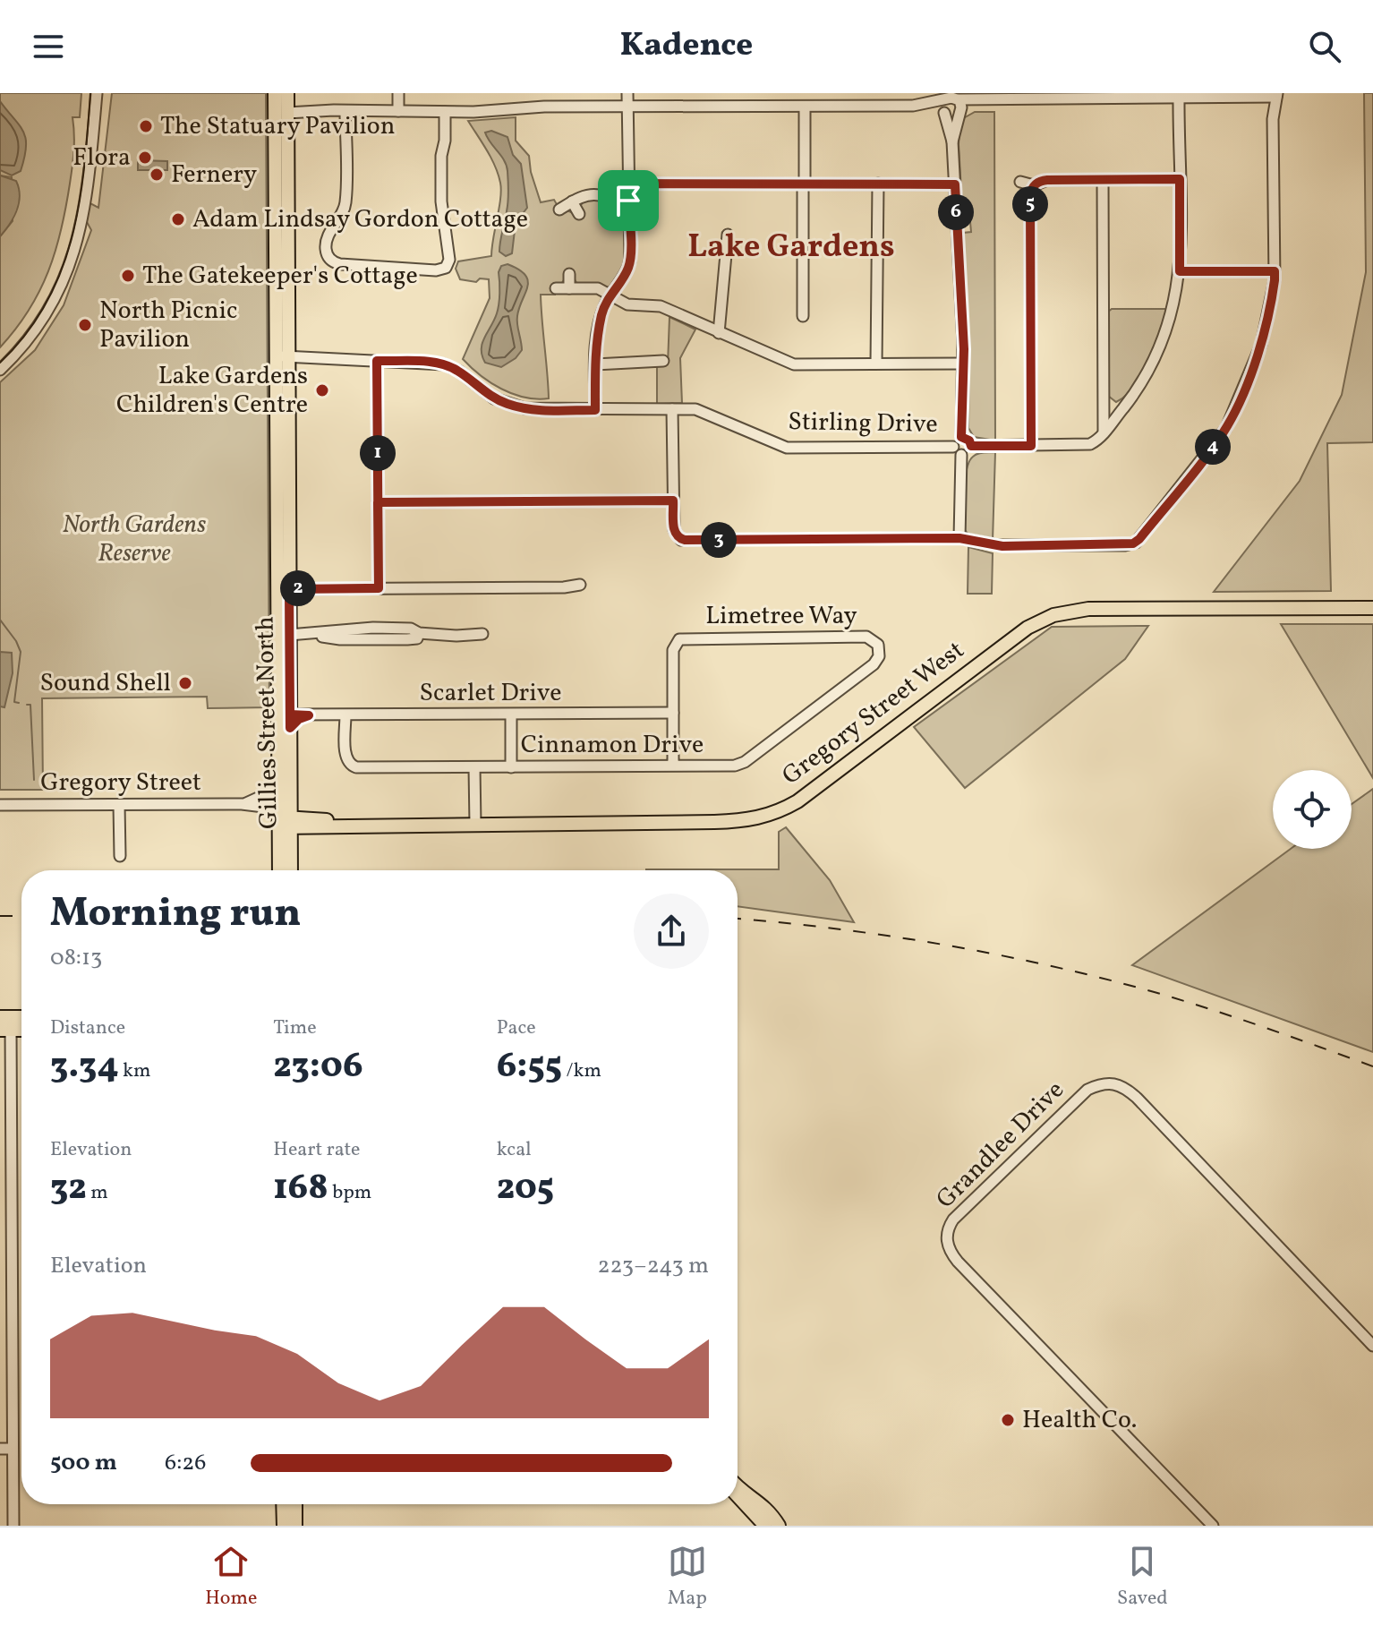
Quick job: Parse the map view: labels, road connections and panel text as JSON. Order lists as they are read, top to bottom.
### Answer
{
  "streets": {
    "main road": ["Gregory Street West", "Gillies Street North"],
    "street": [
      "Stirling Drive",
      "Limetree Way",
      "Scarlet Drive",
      "Cinnamon Drive",
      "Gregory Street",
      "Grandlee Drive"
    ]
  },
  "crossings": [
    ["Stirling Drive", "Gillies Street North"],
    ["Limetree Way", "Scarlet Drive"],
    ["Limetree Way", "Cinnamon Drive"],
    ["Scarlet Drive", "Gillies Street North"],
    ["Scarlet Drive", "Cinnamon Drive"],
    ["Gregory Street West", "Gillies Street North"],
    ["Gregory Street West", "Gregory Street"],
    ["Gillies Street North", "Gregory Street"]
  ],
  "districts": ["Lake Gardens"],
  "parks": ["North Gardens Reserve"],
  "places": [
    "The Statuary Pavilion",
    "Flora",
    "Fernery",
    "Adam Lindsay Gordon Cottage",
    "The Gatekeeper's Cottage",
    "North Picnic Pavilion",
    "Lake Gardens Children's Centre",
    "Sound Shell",
    "Health Co."
  ],
  "page": {
    "header": "Kadence",
    "pins": [
      "5",
      "6",
      "4",
      "1",
      "3",
      "2"
    ],
    "heading": ["Morning run", "08:13"],
    "stats": [
      ["Distance", "3.34 km"],
      ["Time", "23:06"],
      ["Pace", "6:55 /km"],
      ["Elevation", "32 m"],
      ["Heart rate", "168 bpm"],
      ["kcal", "205"]
    ],
    "chart": ["Elevation", "223–243 m"],
    "list": [
      {
        "name": "500 m",
        "note": "6:26"
      }
    ],
    "tabs": ["Home", "Map", "Saved"]
  }
}
